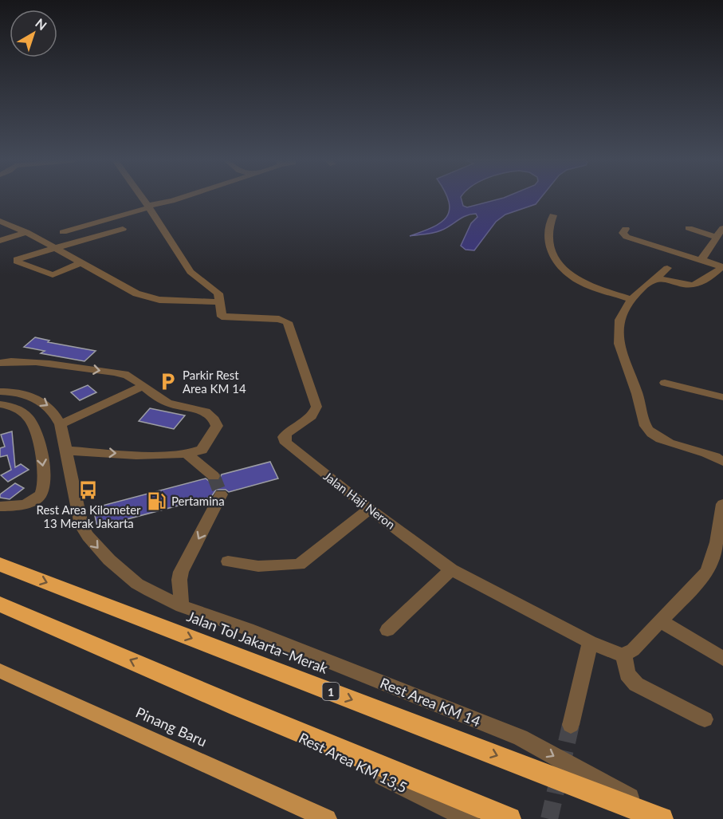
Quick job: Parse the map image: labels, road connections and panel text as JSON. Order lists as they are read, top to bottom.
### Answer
{
  "streets": {
    "highway": ["Jalan Tol Jakarta–Merak", "1"],
    "main road": ["Pinang Baru"],
    "street": ["Jalan Haji Neron", "Rest Area KM 14", "Rest Area KM 13,5"]
  },
  "one_way": ["Rest Area KM 14"],
  "places": {
    "parking": ["Parkir Rest Area KM 14"],
    "bus stop": ["Rest Area Kilometer 13 Merak Jakarta"],
    "fuel station": ["Pertamina"]
  },
  "north": "top right"
}
